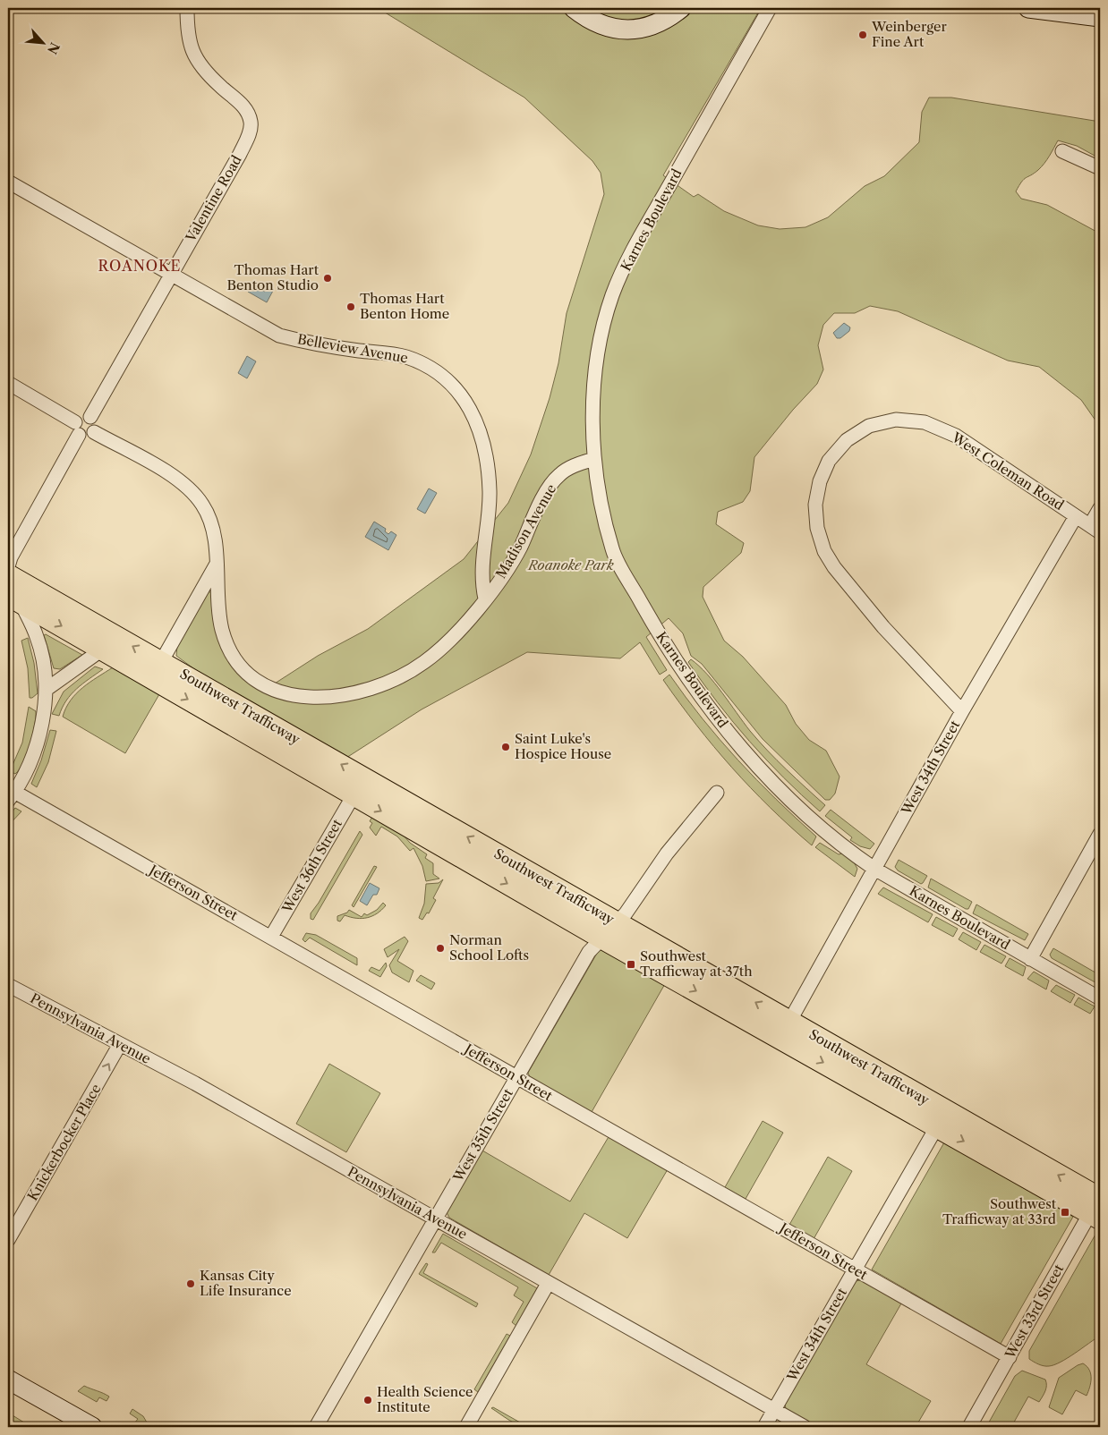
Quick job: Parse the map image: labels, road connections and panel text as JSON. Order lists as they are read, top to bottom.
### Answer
{
  "streets": {
    "main road": ["Southwest Trafficway"],
    "street": [
      "Valentine Road",
      "Karnes Boulevard",
      "Belleview Avenue",
      "West Coleman Road",
      "Madison Avenue",
      "West 34th Street",
      "West 36th Street",
      "Jefferson Street",
      "Pennsylvania Avenue",
      "West 35th Street",
      "Knickerbocker Place",
      "West 33rd Street"
    ]
  },
  "crossings": [
    ["Valentine Road", "Belleview Avenue"],
    ["Valentine Road", "Madison Avenue"],
    ["Karnes Boulevard", "Madison Avenue"],
    ["Karnes Boulevard", "West 34th Street"],
    ["Belleview Avenue", "Madison Avenue"],
    ["West Coleman Road", "West 34th Street"],
    ["Southwest Trafficway", "West 34th Street"],
    ["Southwest Trafficway", "West 36th Street"],
    ["Southwest Trafficway", "West 35th Street"],
    ["Southwest Trafficway", "West 33rd Street"],
    ["West 34th Street", "Jefferson Street"],
    ["West 34th Street", "Pennsylvania Avenue"],
    ["West 36th Street", "Jefferson Street"],
    ["Jefferson Street", "West 35th Street"],
    ["Jefferson Street", "West 33rd Street"],
    ["Pennsylvania Avenue", "West 35th Street"],
    ["Pennsylvania Avenue", "Knickerbocker Place"]
  ],
  "one_way": ["Knickerbocker Place"],
  "districts": ["ROANOKE"],
  "parks": ["Roanoke Park"],
  "places": {
    "other": [
      "Weinberger Fine Art",
      "Thomas Hart Benton Studio",
      "Thomas Hart Benton Home",
      "Saint Luke's Hospice House",
      "Norman School Lofts",
      "Kansas City Life Insurance",
      "Health Science Institute"
    ],
    "transit": ["Southwest Trafficway at 37th", "Southwest Trafficway at 33rd"]
  },
  "north": "bottom right"
}
